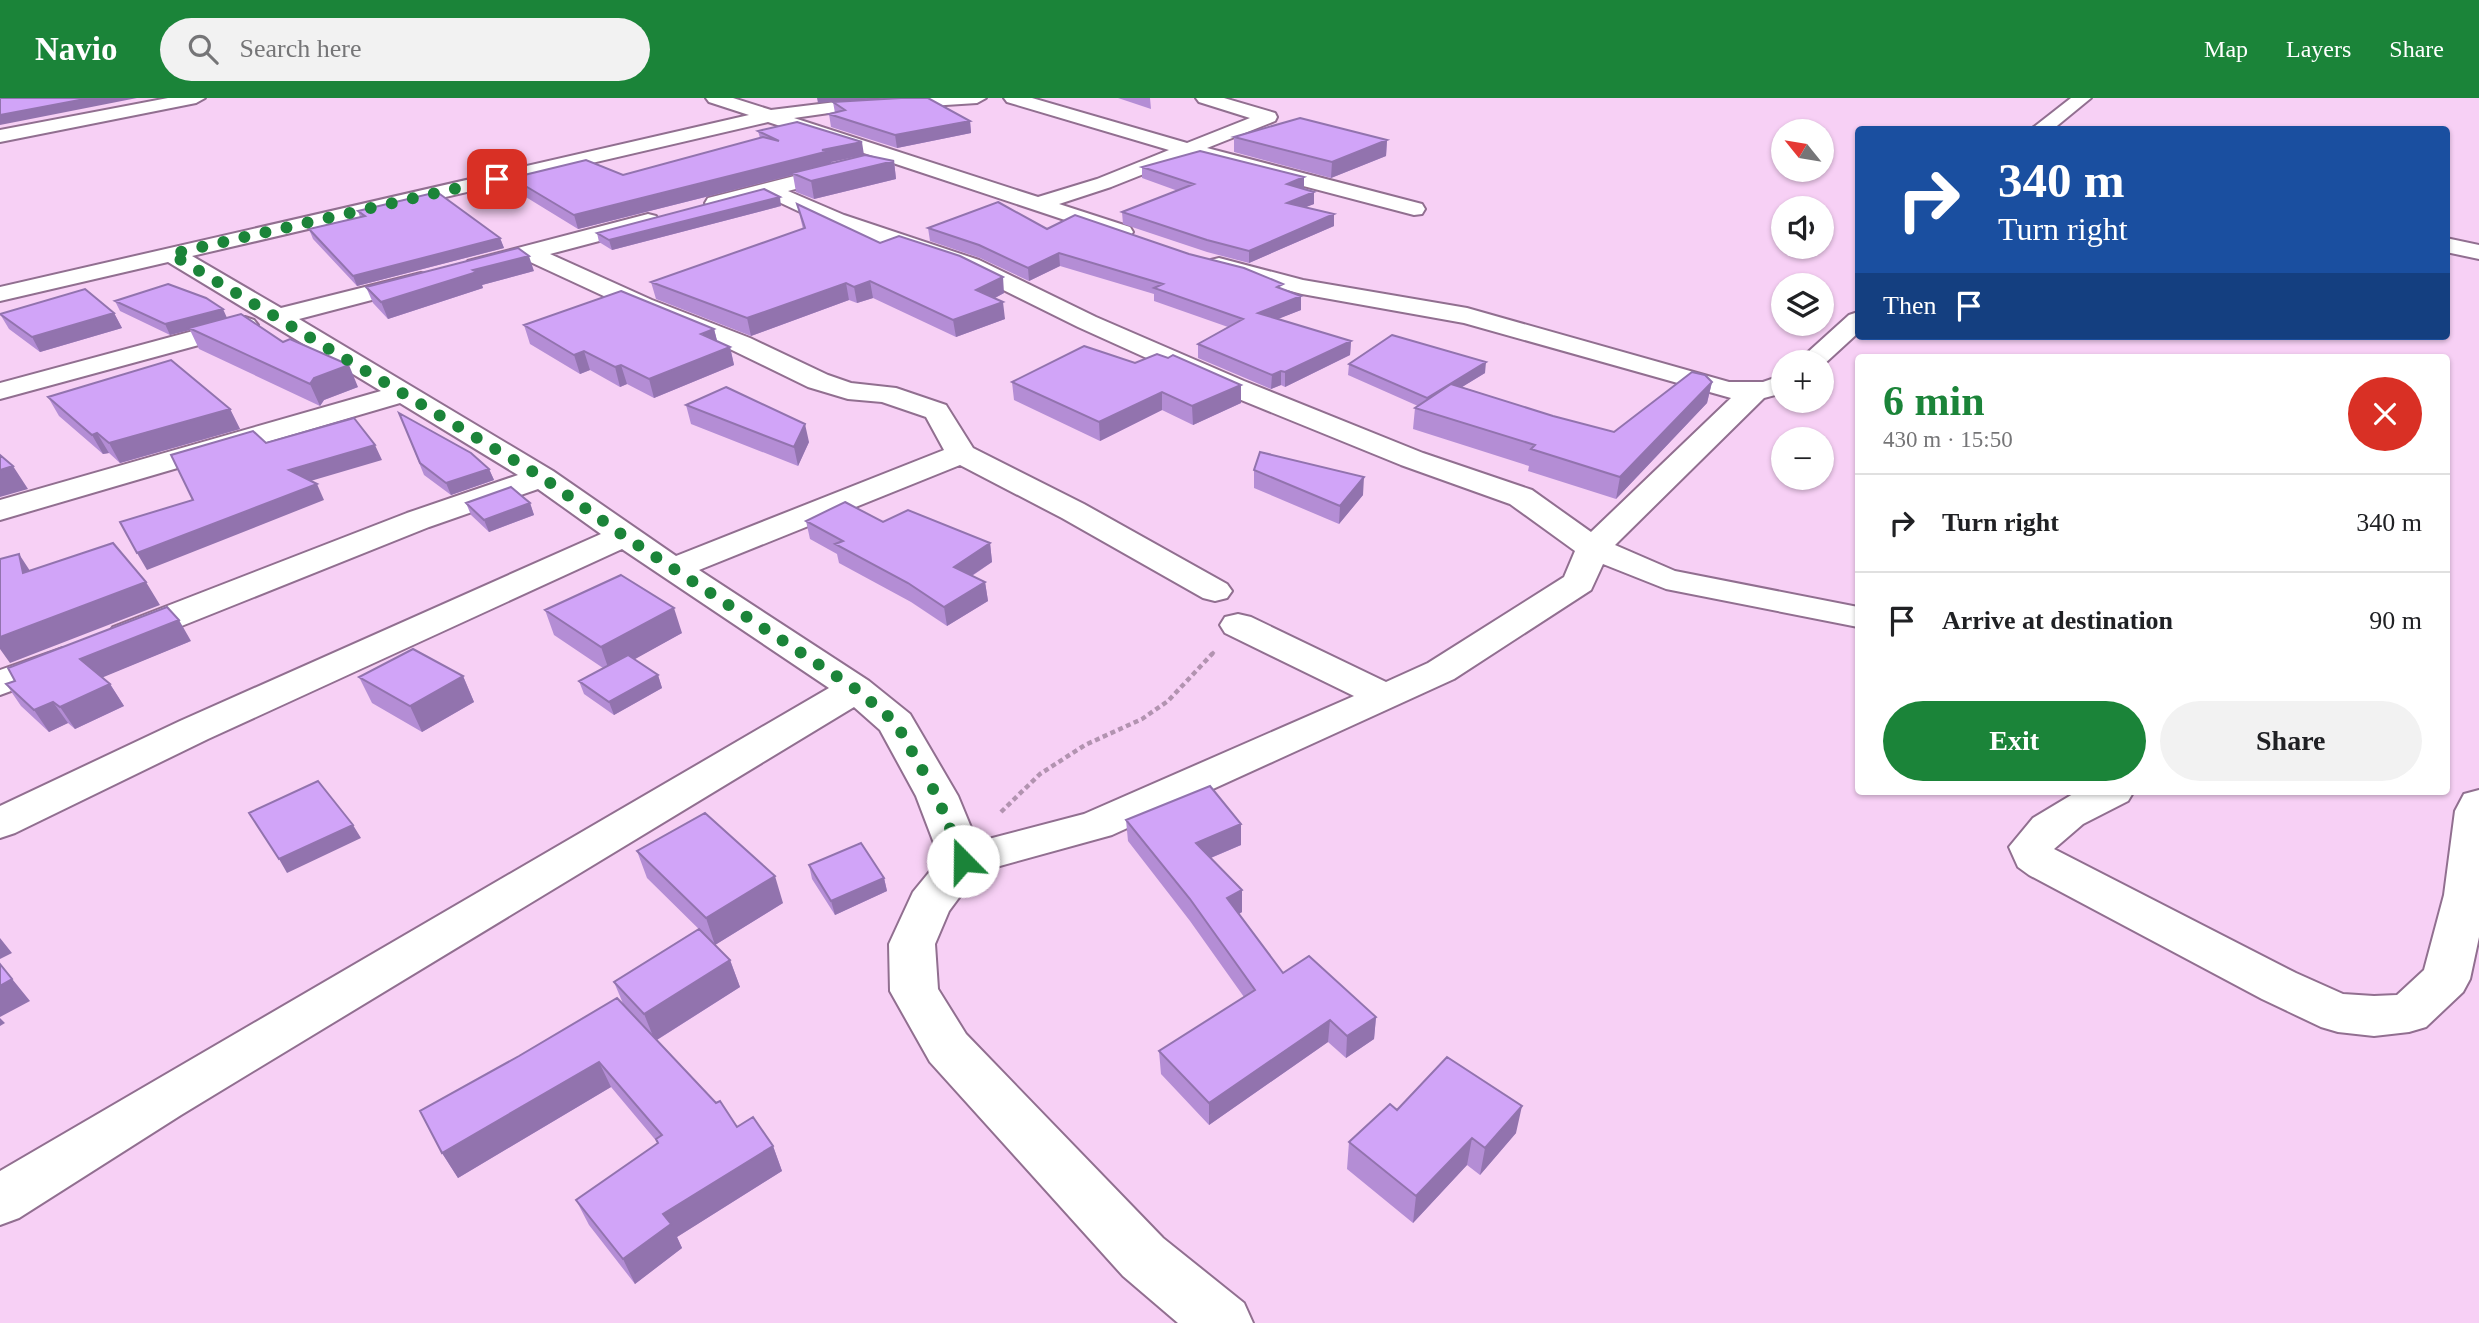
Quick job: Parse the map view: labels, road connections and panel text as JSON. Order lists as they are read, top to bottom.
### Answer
{
  "north": "top left",
  "page": {
    "header": "Navio",
    "search": "Search here",
    "nav": ["Map", "Layers", "Share"],
    "map_buttons": ["+", "−"],
    "turn": ["340 m", "Turn right"],
    "then": "Then",
    "heading": ["6 min", "430 m · 15:50"],
    "list": [
      {
        "name": "Turn right",
        "value": "340 m"
      },
      {
        "name": "Arrive at destination",
        "value": "90 m"
      }
    ],
    "buttons": ["Exit", "Share"]
  }
}
